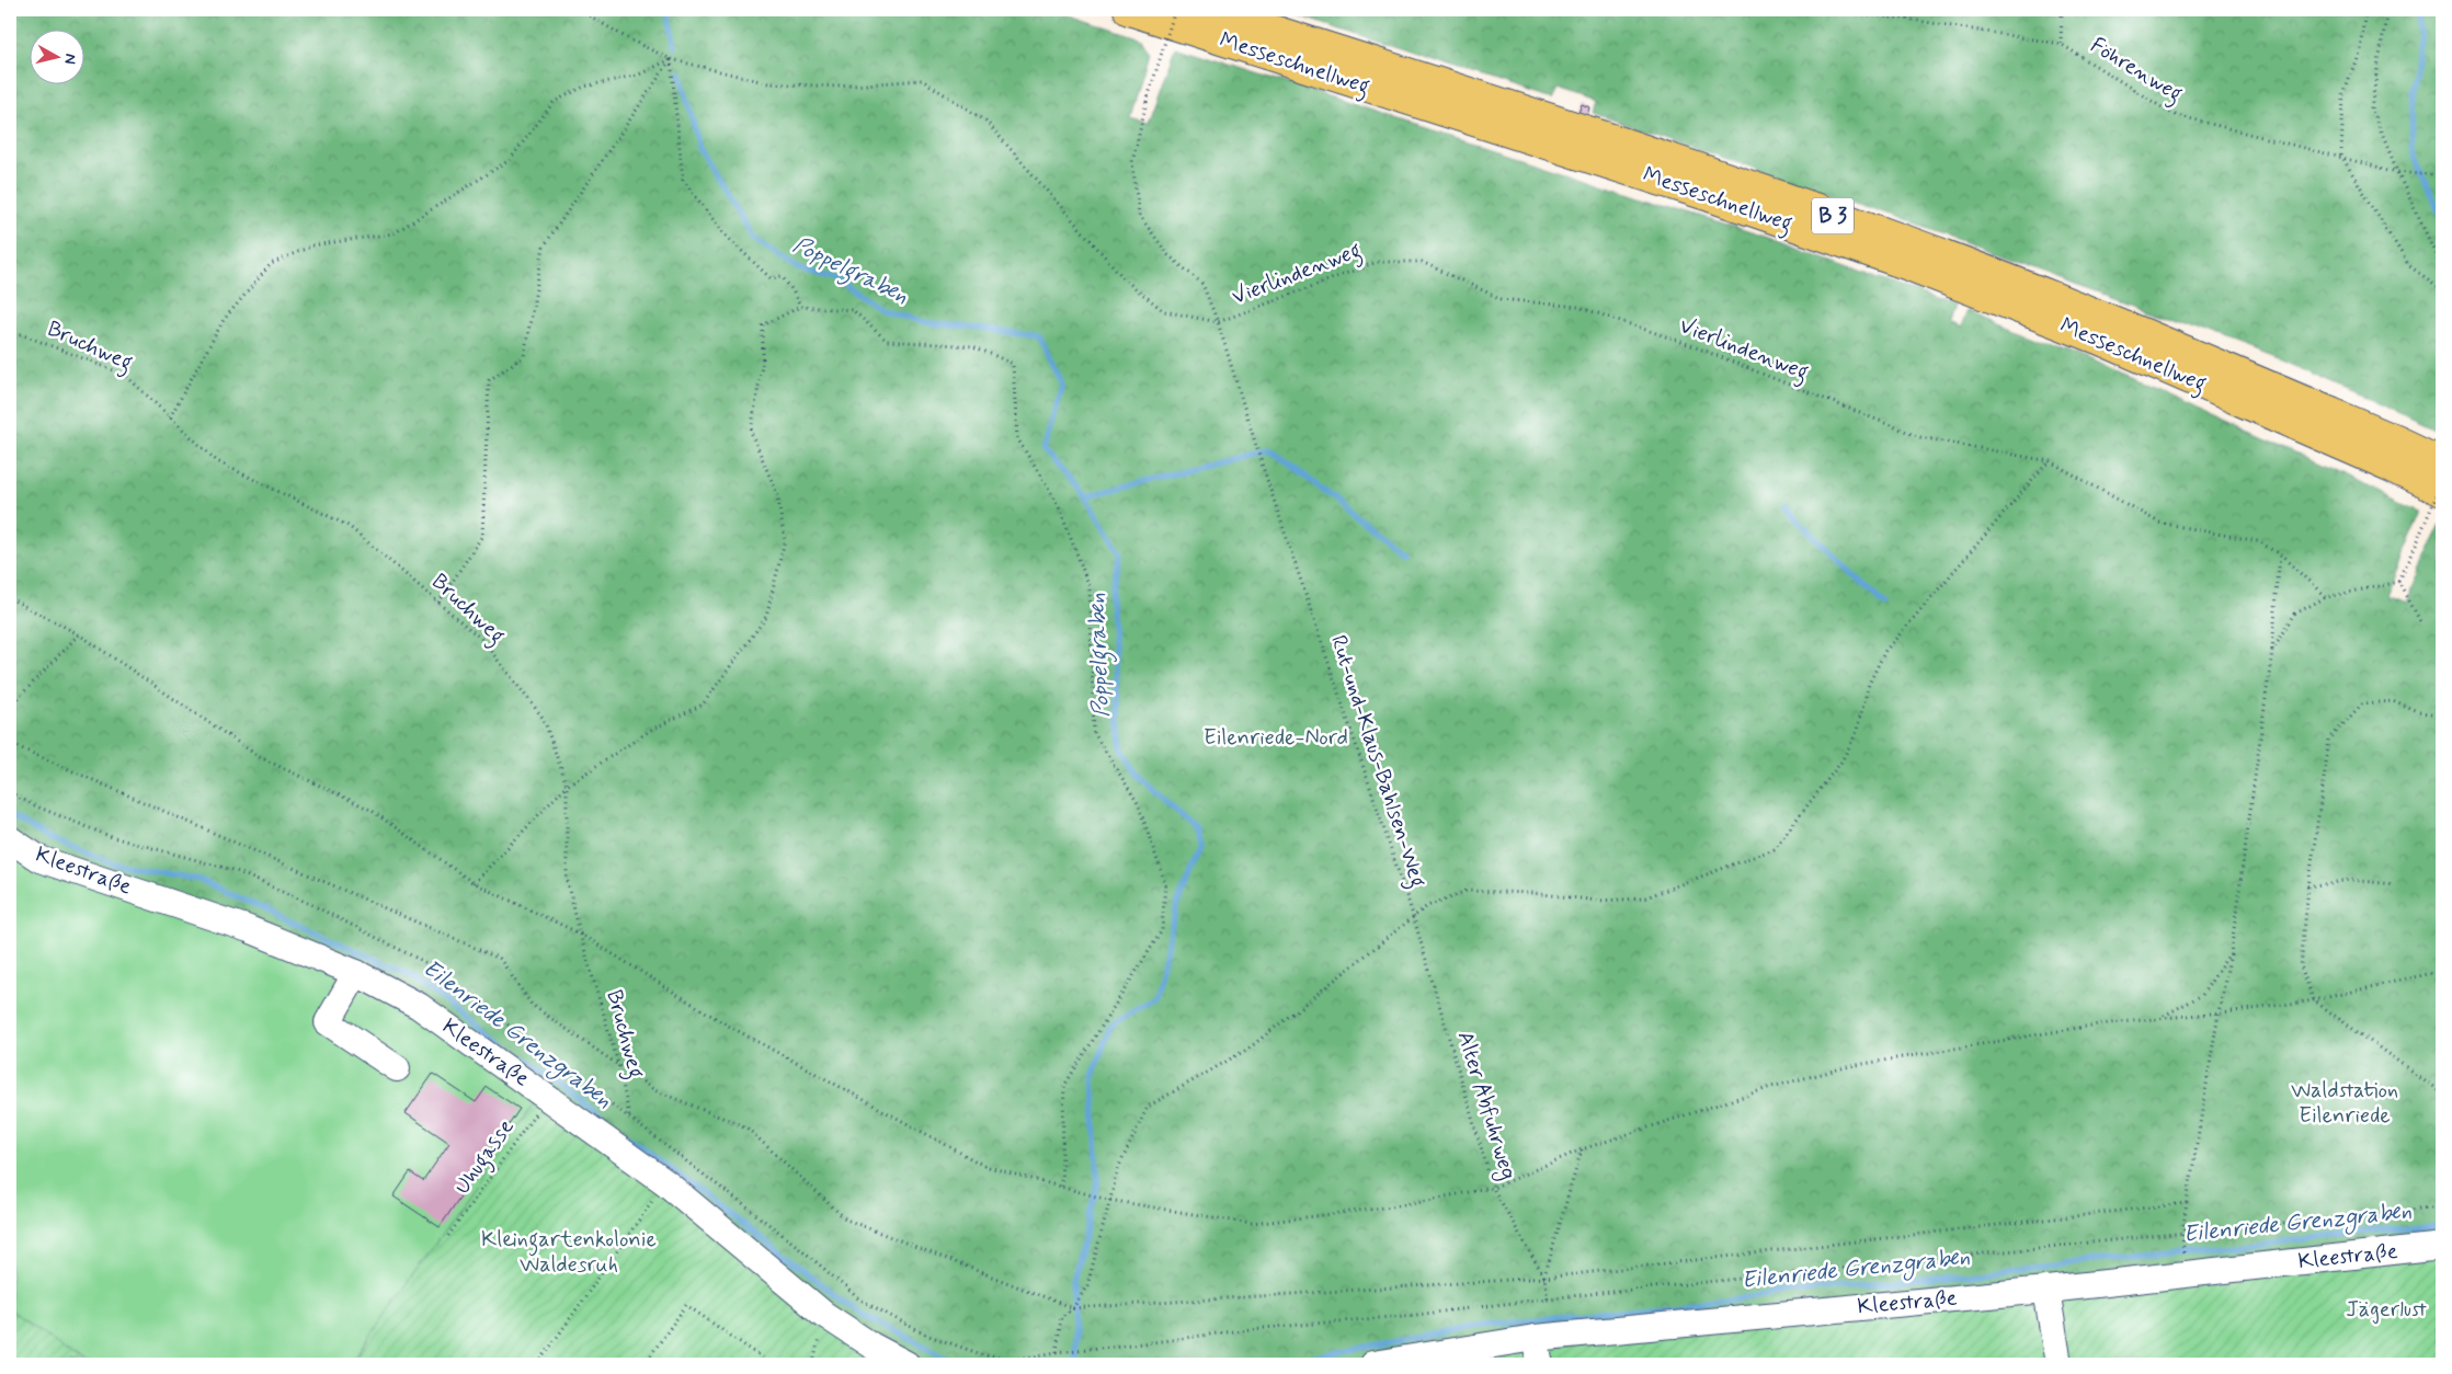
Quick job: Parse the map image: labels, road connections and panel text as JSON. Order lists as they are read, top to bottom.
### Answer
{
  "streets": {
    "highway": ["Messeschnellweg", "B 3"],
    "street": ["Kleestraße"],
    "path": [
      "Föhrenweg",
      "Vierlindenweg",
      "Bruchweg",
      "Rut-und-Klaus-Bahlsen-Weg",
      "Alter Abfuhrweg",
      "Uhugasse"
    ]
  },
  "crossings": [
    ["Vierlindenweg", "Rut-und-Klaus-Bahlsen-Weg"],
    ["Rut-und-Klaus-Bahlsen-Weg", "Alter Abfuhrweg"],
    ["Kleestraße", "Uhugasse"]
  ],
  "water": ["Poppelgraben", "Eilenriede Grenzgraben"],
  "parks": [
    "Eilenriede-Nord",
    "Waldstation Eilenriede",
    "Kleingartenkolonie Waldesruh",
    "Jägerlust"
  ],
  "north": "right"
}
